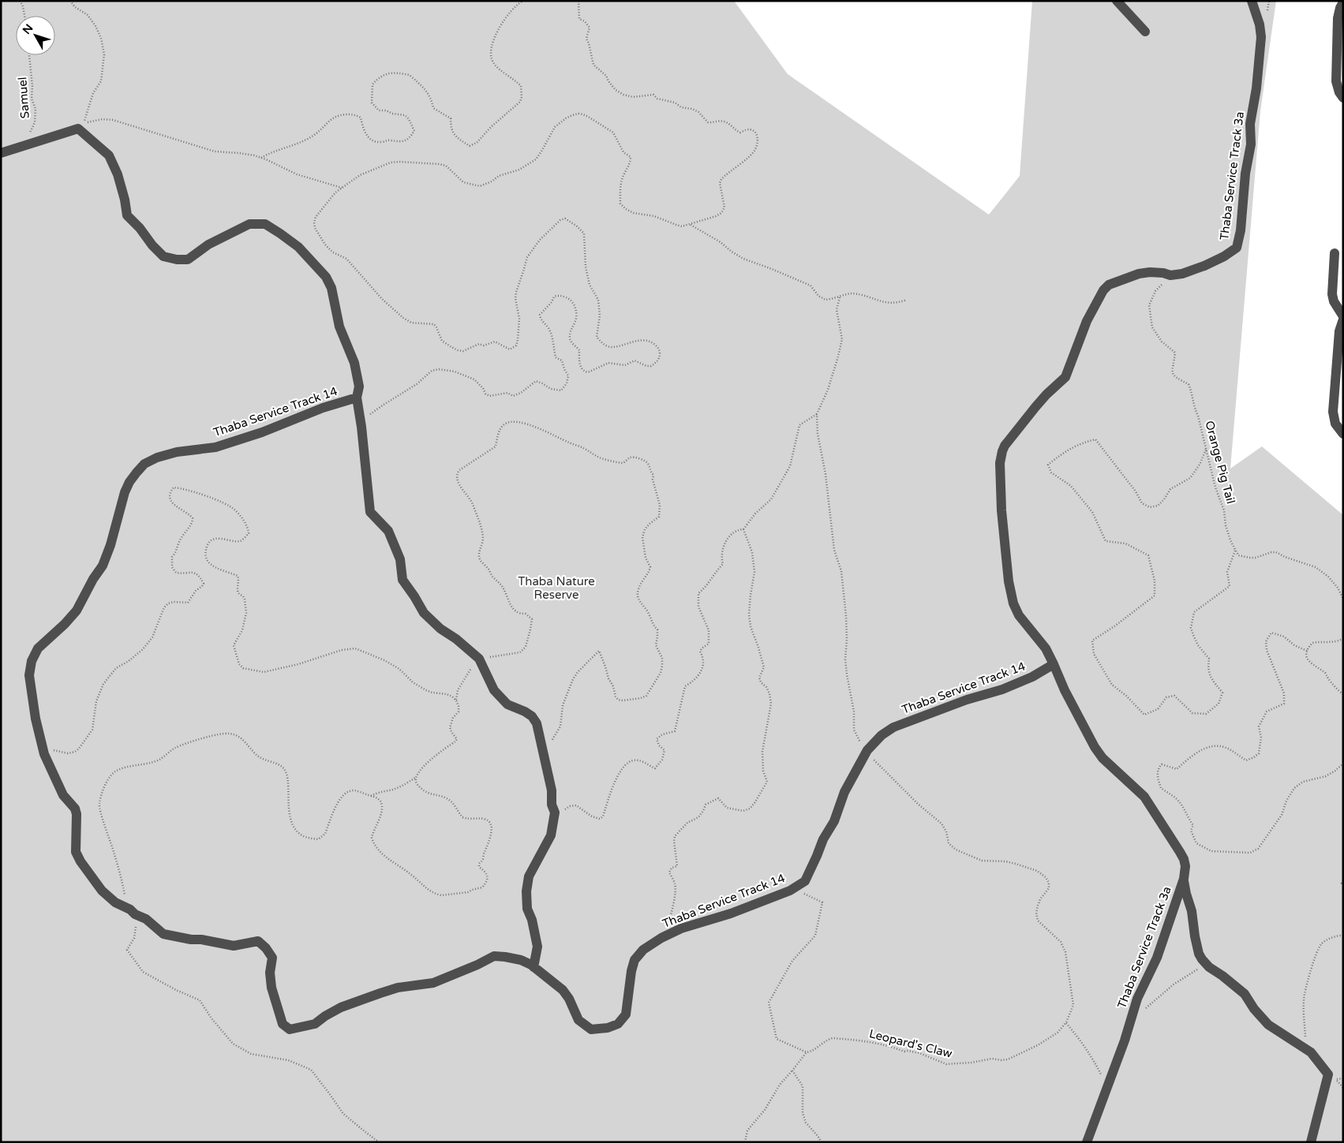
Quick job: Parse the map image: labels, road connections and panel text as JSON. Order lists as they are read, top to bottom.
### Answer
{
  "streets": {
    "street": ["Thaba Service Track 3a", "Thaba Service Track 14"],
    "path": ["Samuel", "Orange Pig Tail", "Leopard's Claw"]
  },
  "crossings": [
    ["Thaba Service Track 3a", "Thaba Service Track 14"],
    ["Thaba Service Track 3a", "Orange Pig Tail"],
    ["Thaba Service Track 14", "Leopard's Claw"]
  ],
  "parks": ["Thaba Nature Reserve"],
  "north": "top left"
}
